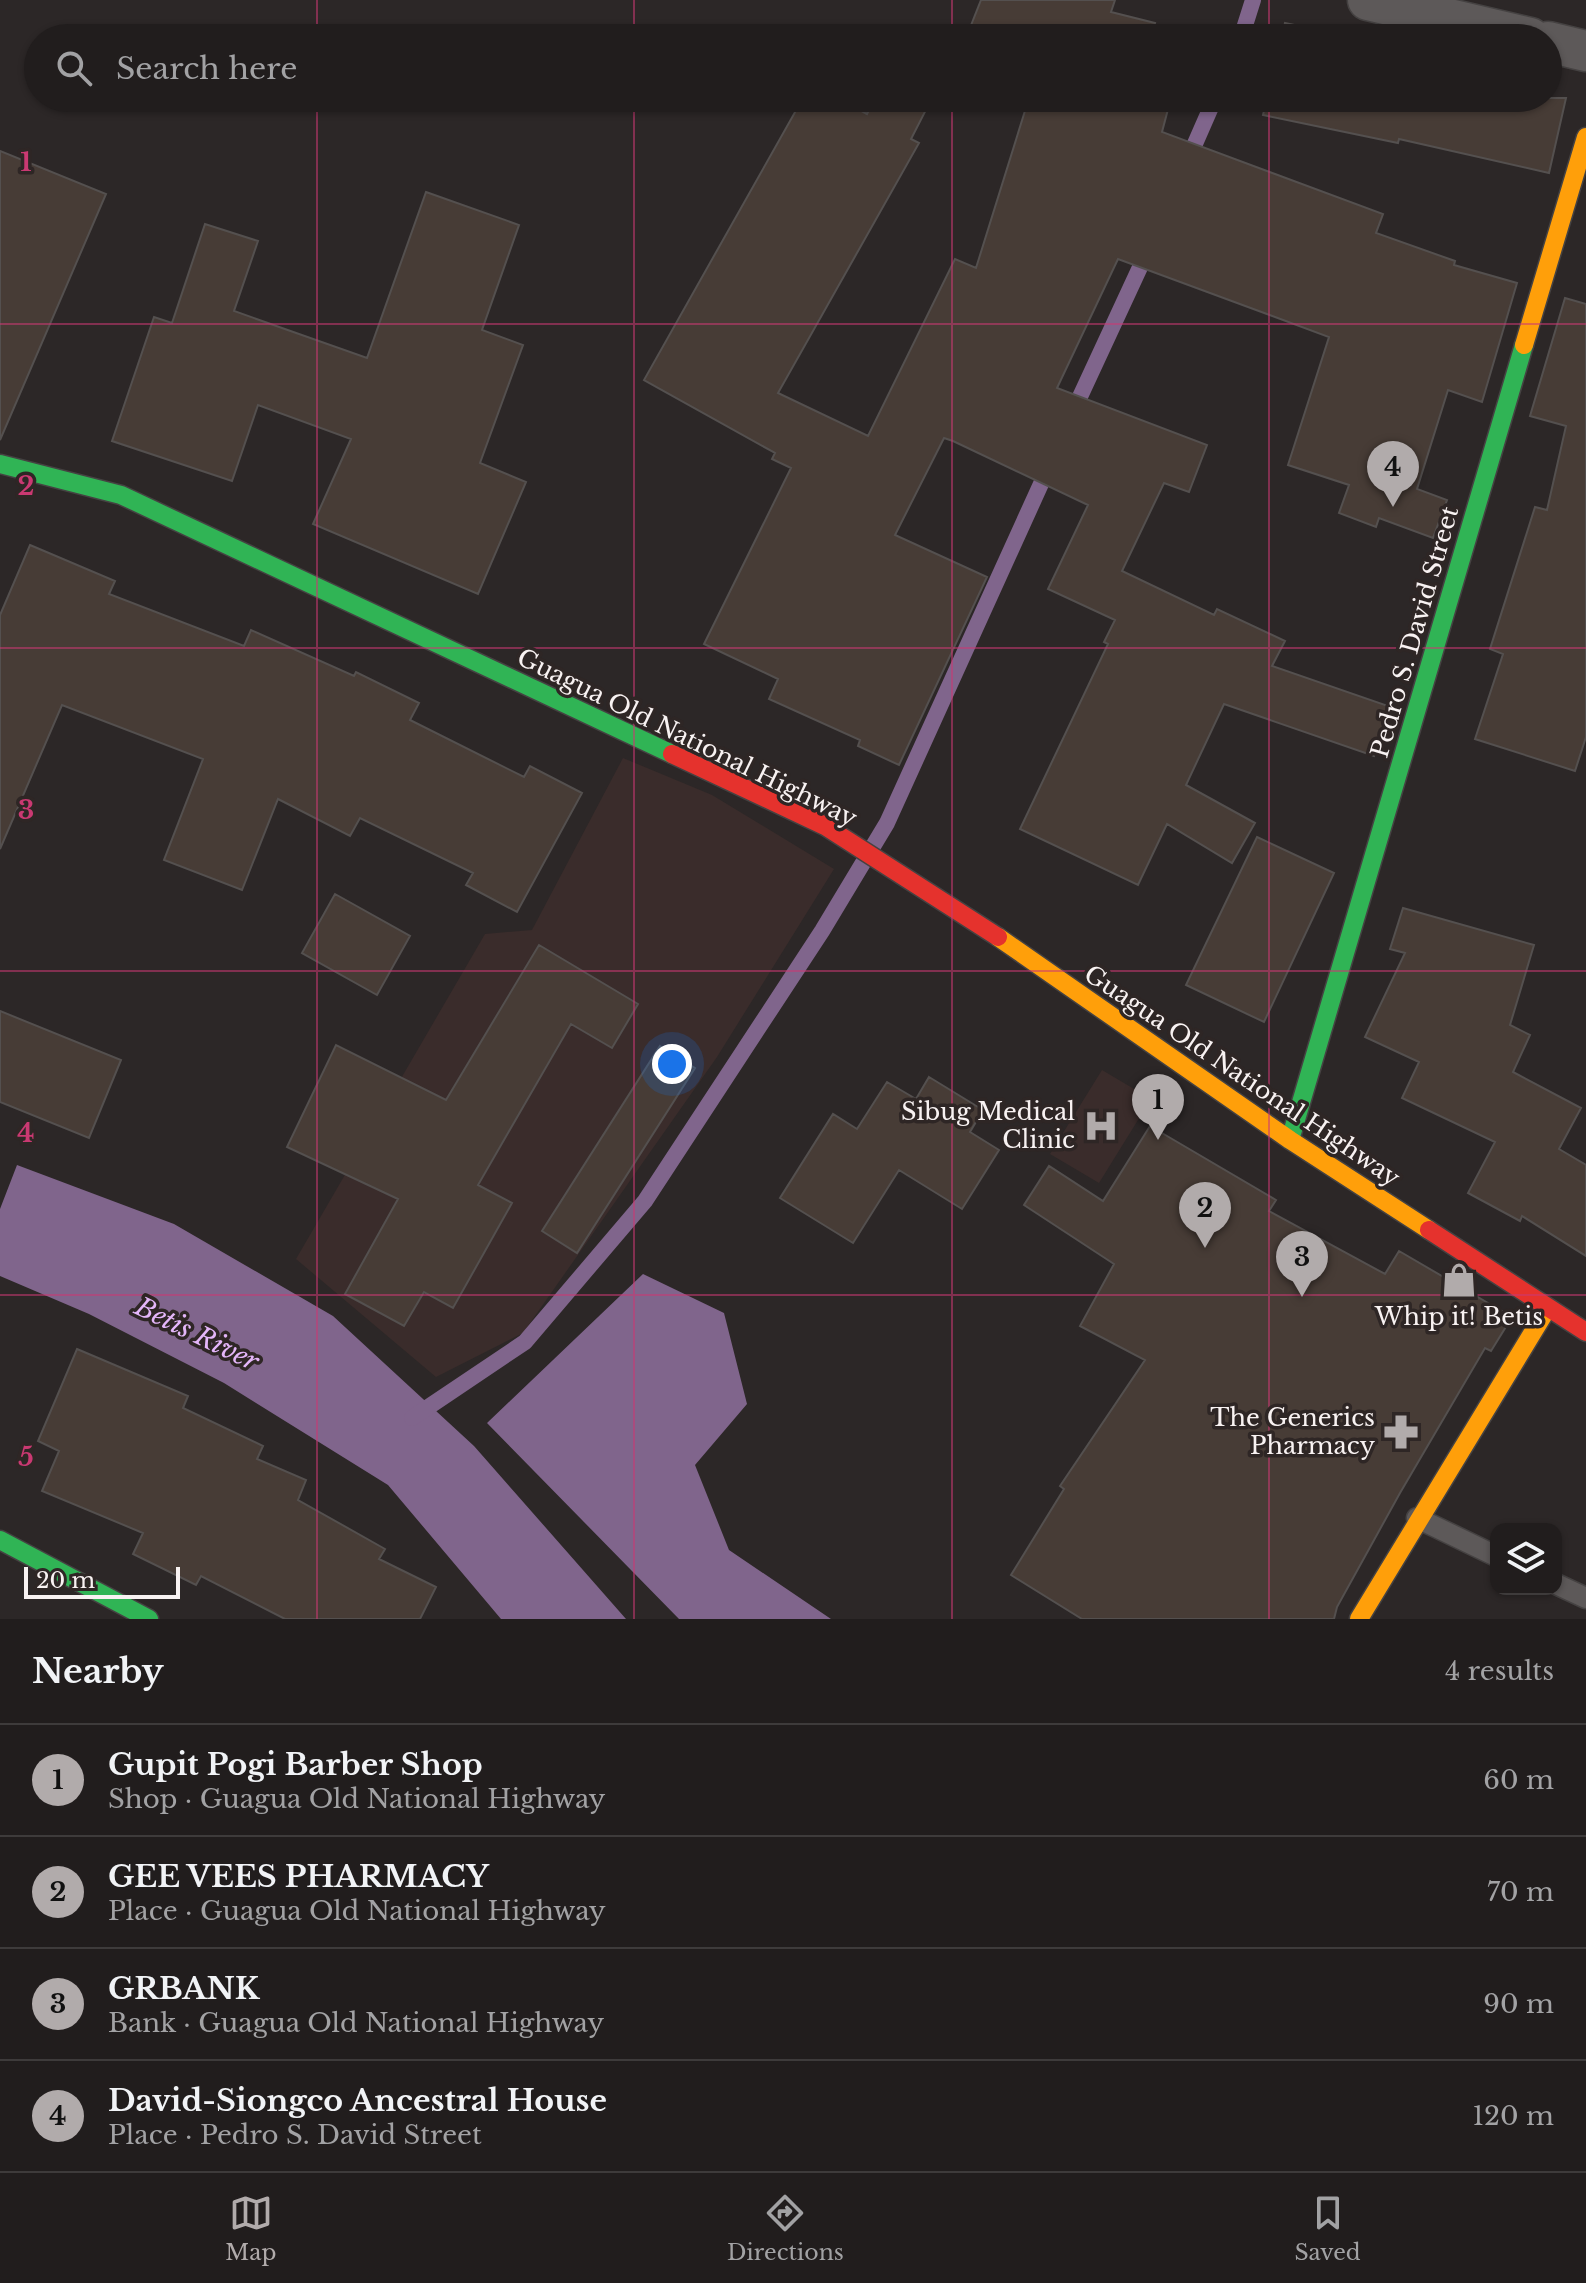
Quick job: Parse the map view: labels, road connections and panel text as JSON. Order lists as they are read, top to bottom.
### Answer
{
  "streets": {
    "main road": ["Pedro S. David Street", "Guagua Old National Highway"]
  },
  "crossings": [
    ["Pedro S. David Street", "Guagua Old National Highway"]
  ],
  "water": ["Betis River"],
  "places": {
    "hospital": ["Sibug Medical Clinic"],
    "shop": ["Whip it! Betis"],
    "pharmacy": ["The Generics Pharmacy"]
  },
  "scale_bar": "20 m",
  "page": {
    "search": "Search here",
    "pins": [
      "4",
      "1",
      "2",
      "3"
    ],
    "scale": "20 m",
    "heading": ["Nearby", "4 results"],
    "list": [
      {
        "mark": "1",
        "name": "Gupit Pogi Barber Shop",
        "note": "Shop · Guagua Old National Highway",
        "value": "60 m"
      },
      {
        "mark": "2",
        "name": "GEE VEES PHARMACY",
        "note": "Place · Guagua Old National Highway",
        "value": "70 m"
      },
      {
        "mark": "3",
        "name": "GRBANK",
        "note": "Bank · Guagua Old National Highway",
        "value": "90 m"
      },
      {
        "mark": "4",
        "name": "David-Siongco Ancestral House",
        "note": "Place · Pedro S. David Street",
        "value": "120 m"
      }
    ],
    "nav": ["Map", "Directions", "Saved"]
  },
  "grid": {
    "rows": [
      "1",
      "2",
      "3",
      "4",
      "5"
    ]
  }
}
